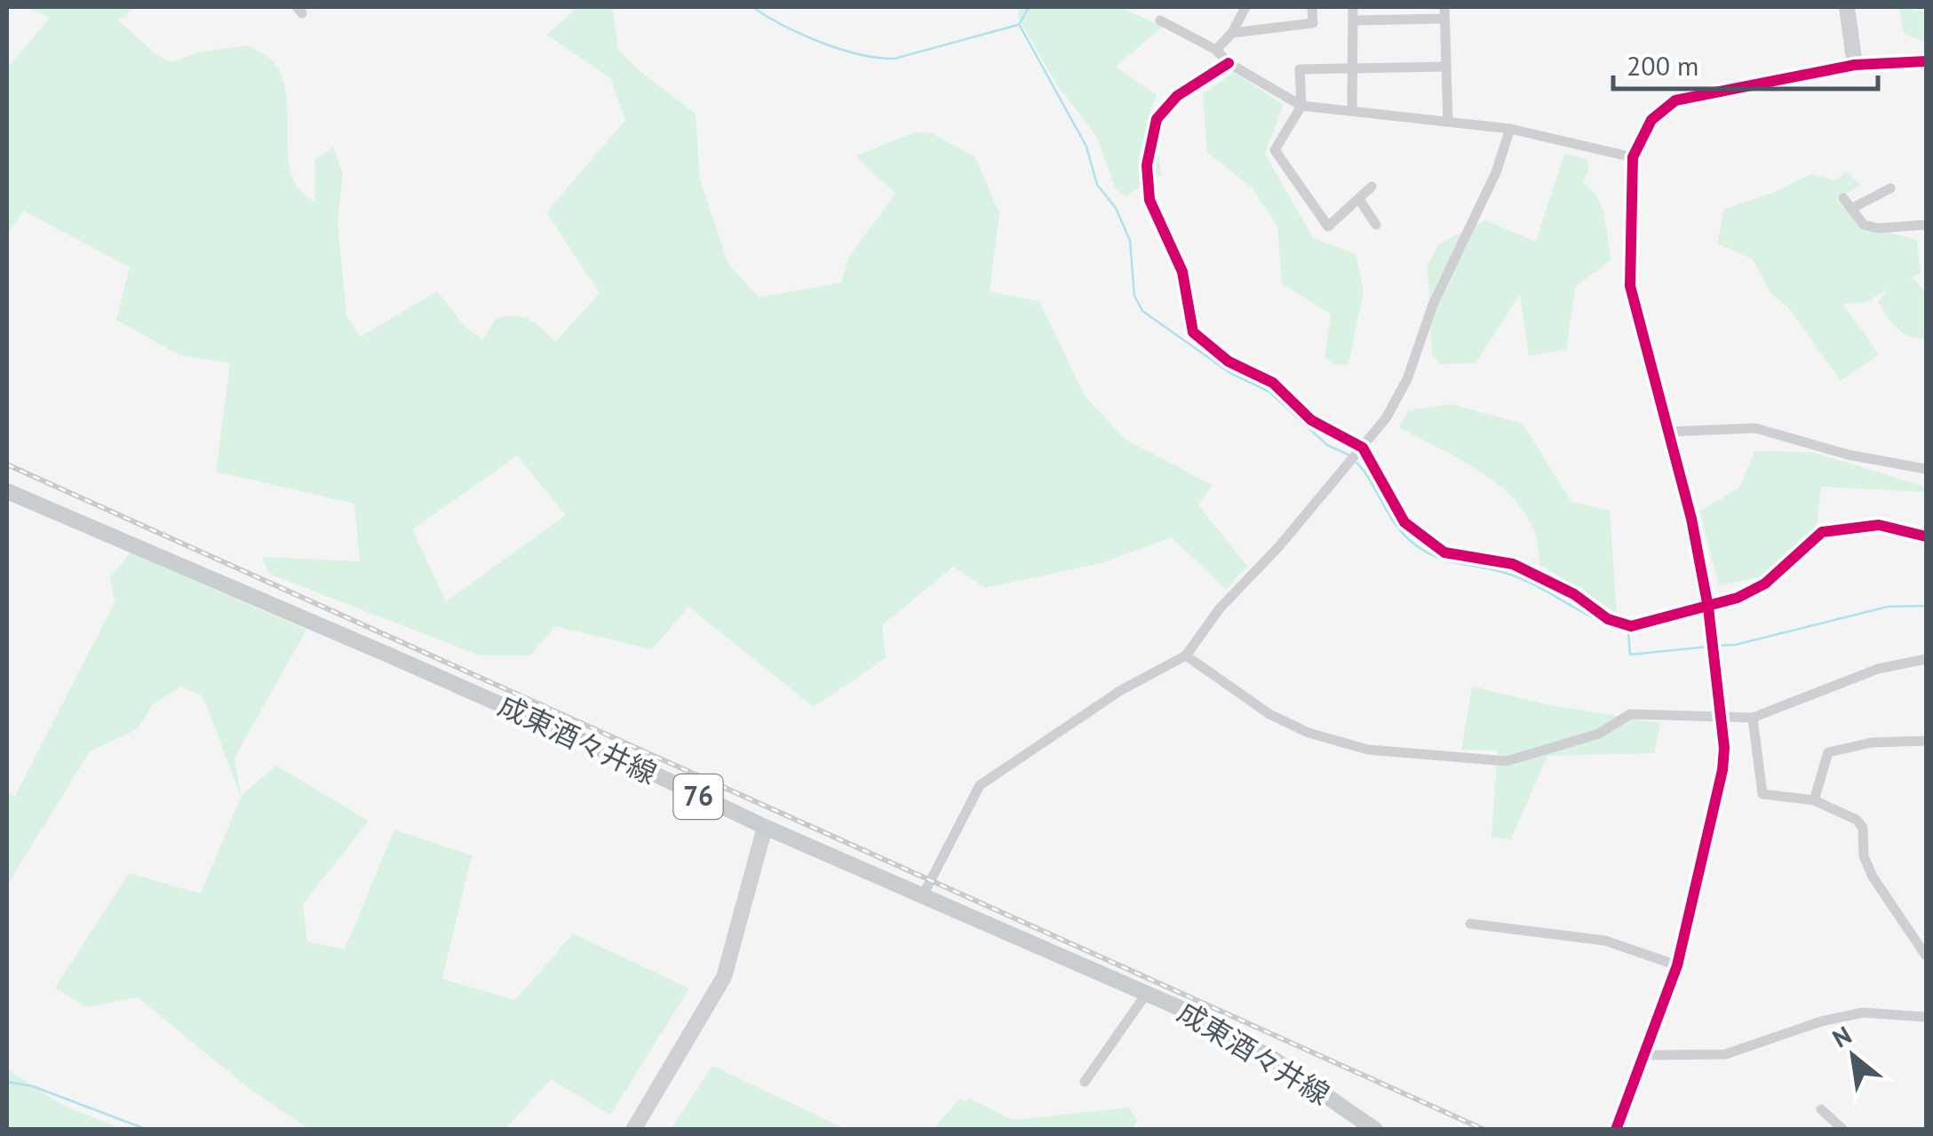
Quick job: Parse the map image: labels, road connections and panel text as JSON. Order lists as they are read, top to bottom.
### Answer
{
  "streets": {
    "main road": ["成東酒々井線", "76"]
  },
  "scale_bar": "200 m",
  "north": "top left"
}
